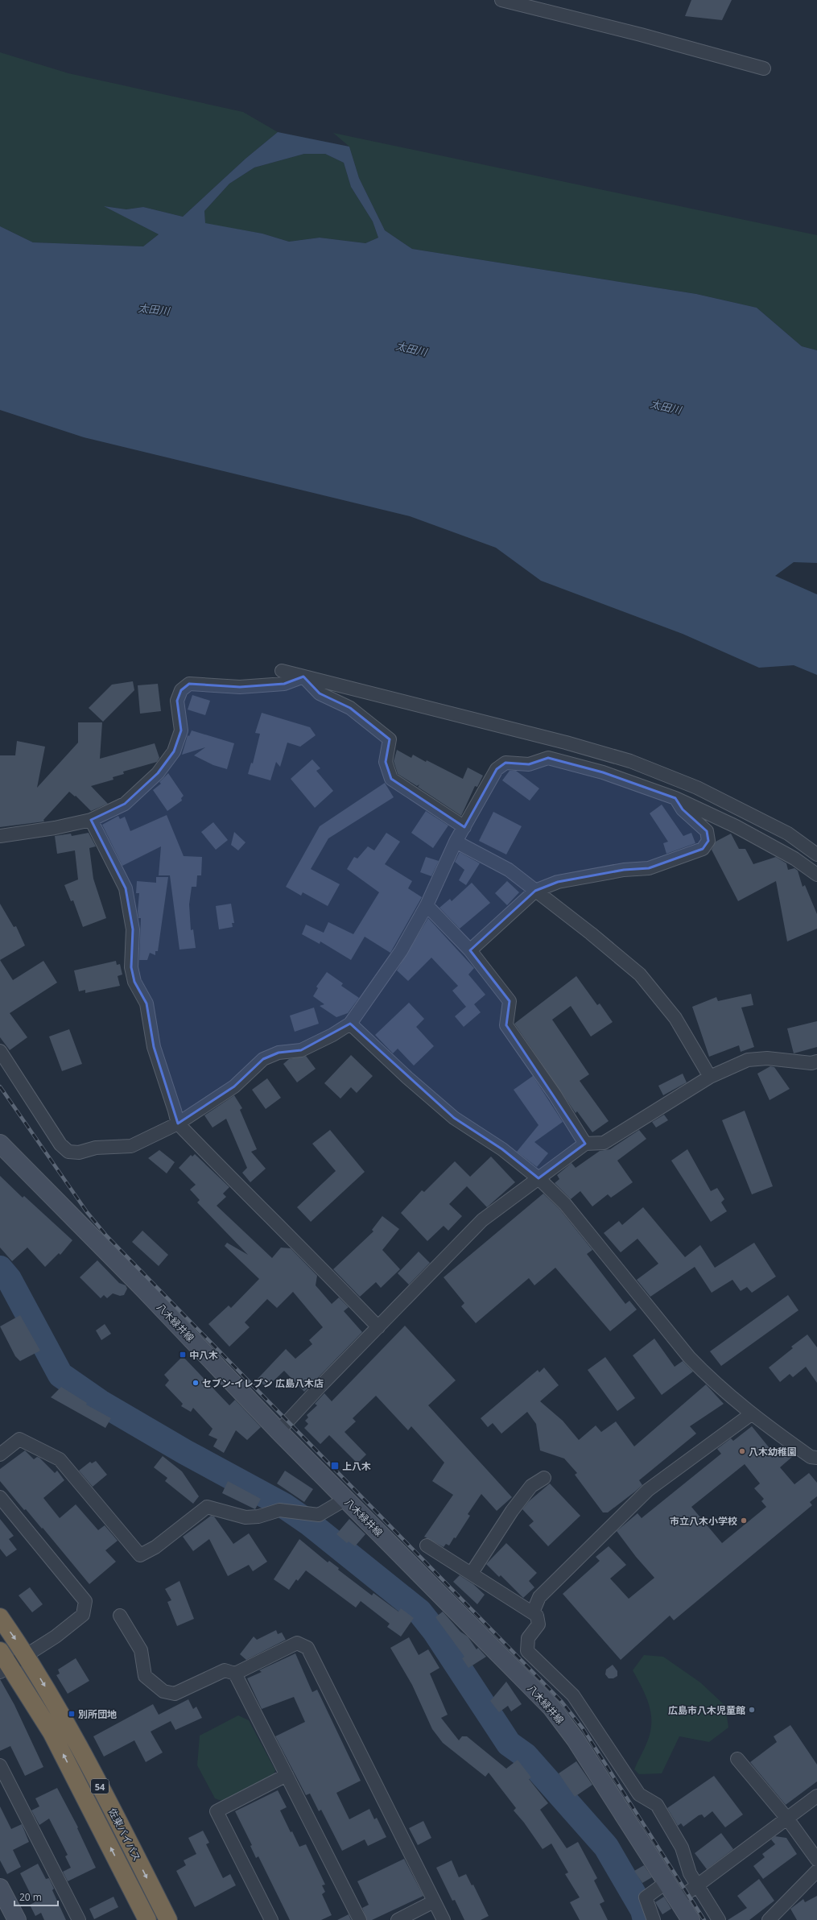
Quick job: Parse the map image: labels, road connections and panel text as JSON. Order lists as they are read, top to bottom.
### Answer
{
  "streets": {
    "highway": ["54", "佐東バイパス"],
    "main road": ["八木緑井線"]
  },
  "water": ["太田川"],
  "places": {
    "transit": ["中八木", "上八木", "別所団地"],
    "other": [
      "セブン-イレブン 広島八木店",
      "八木幼稚園",
      "市立八木小学校",
      "広島市八木児童館"
    ]
  },
  "scale_bar": "20 m"
}
